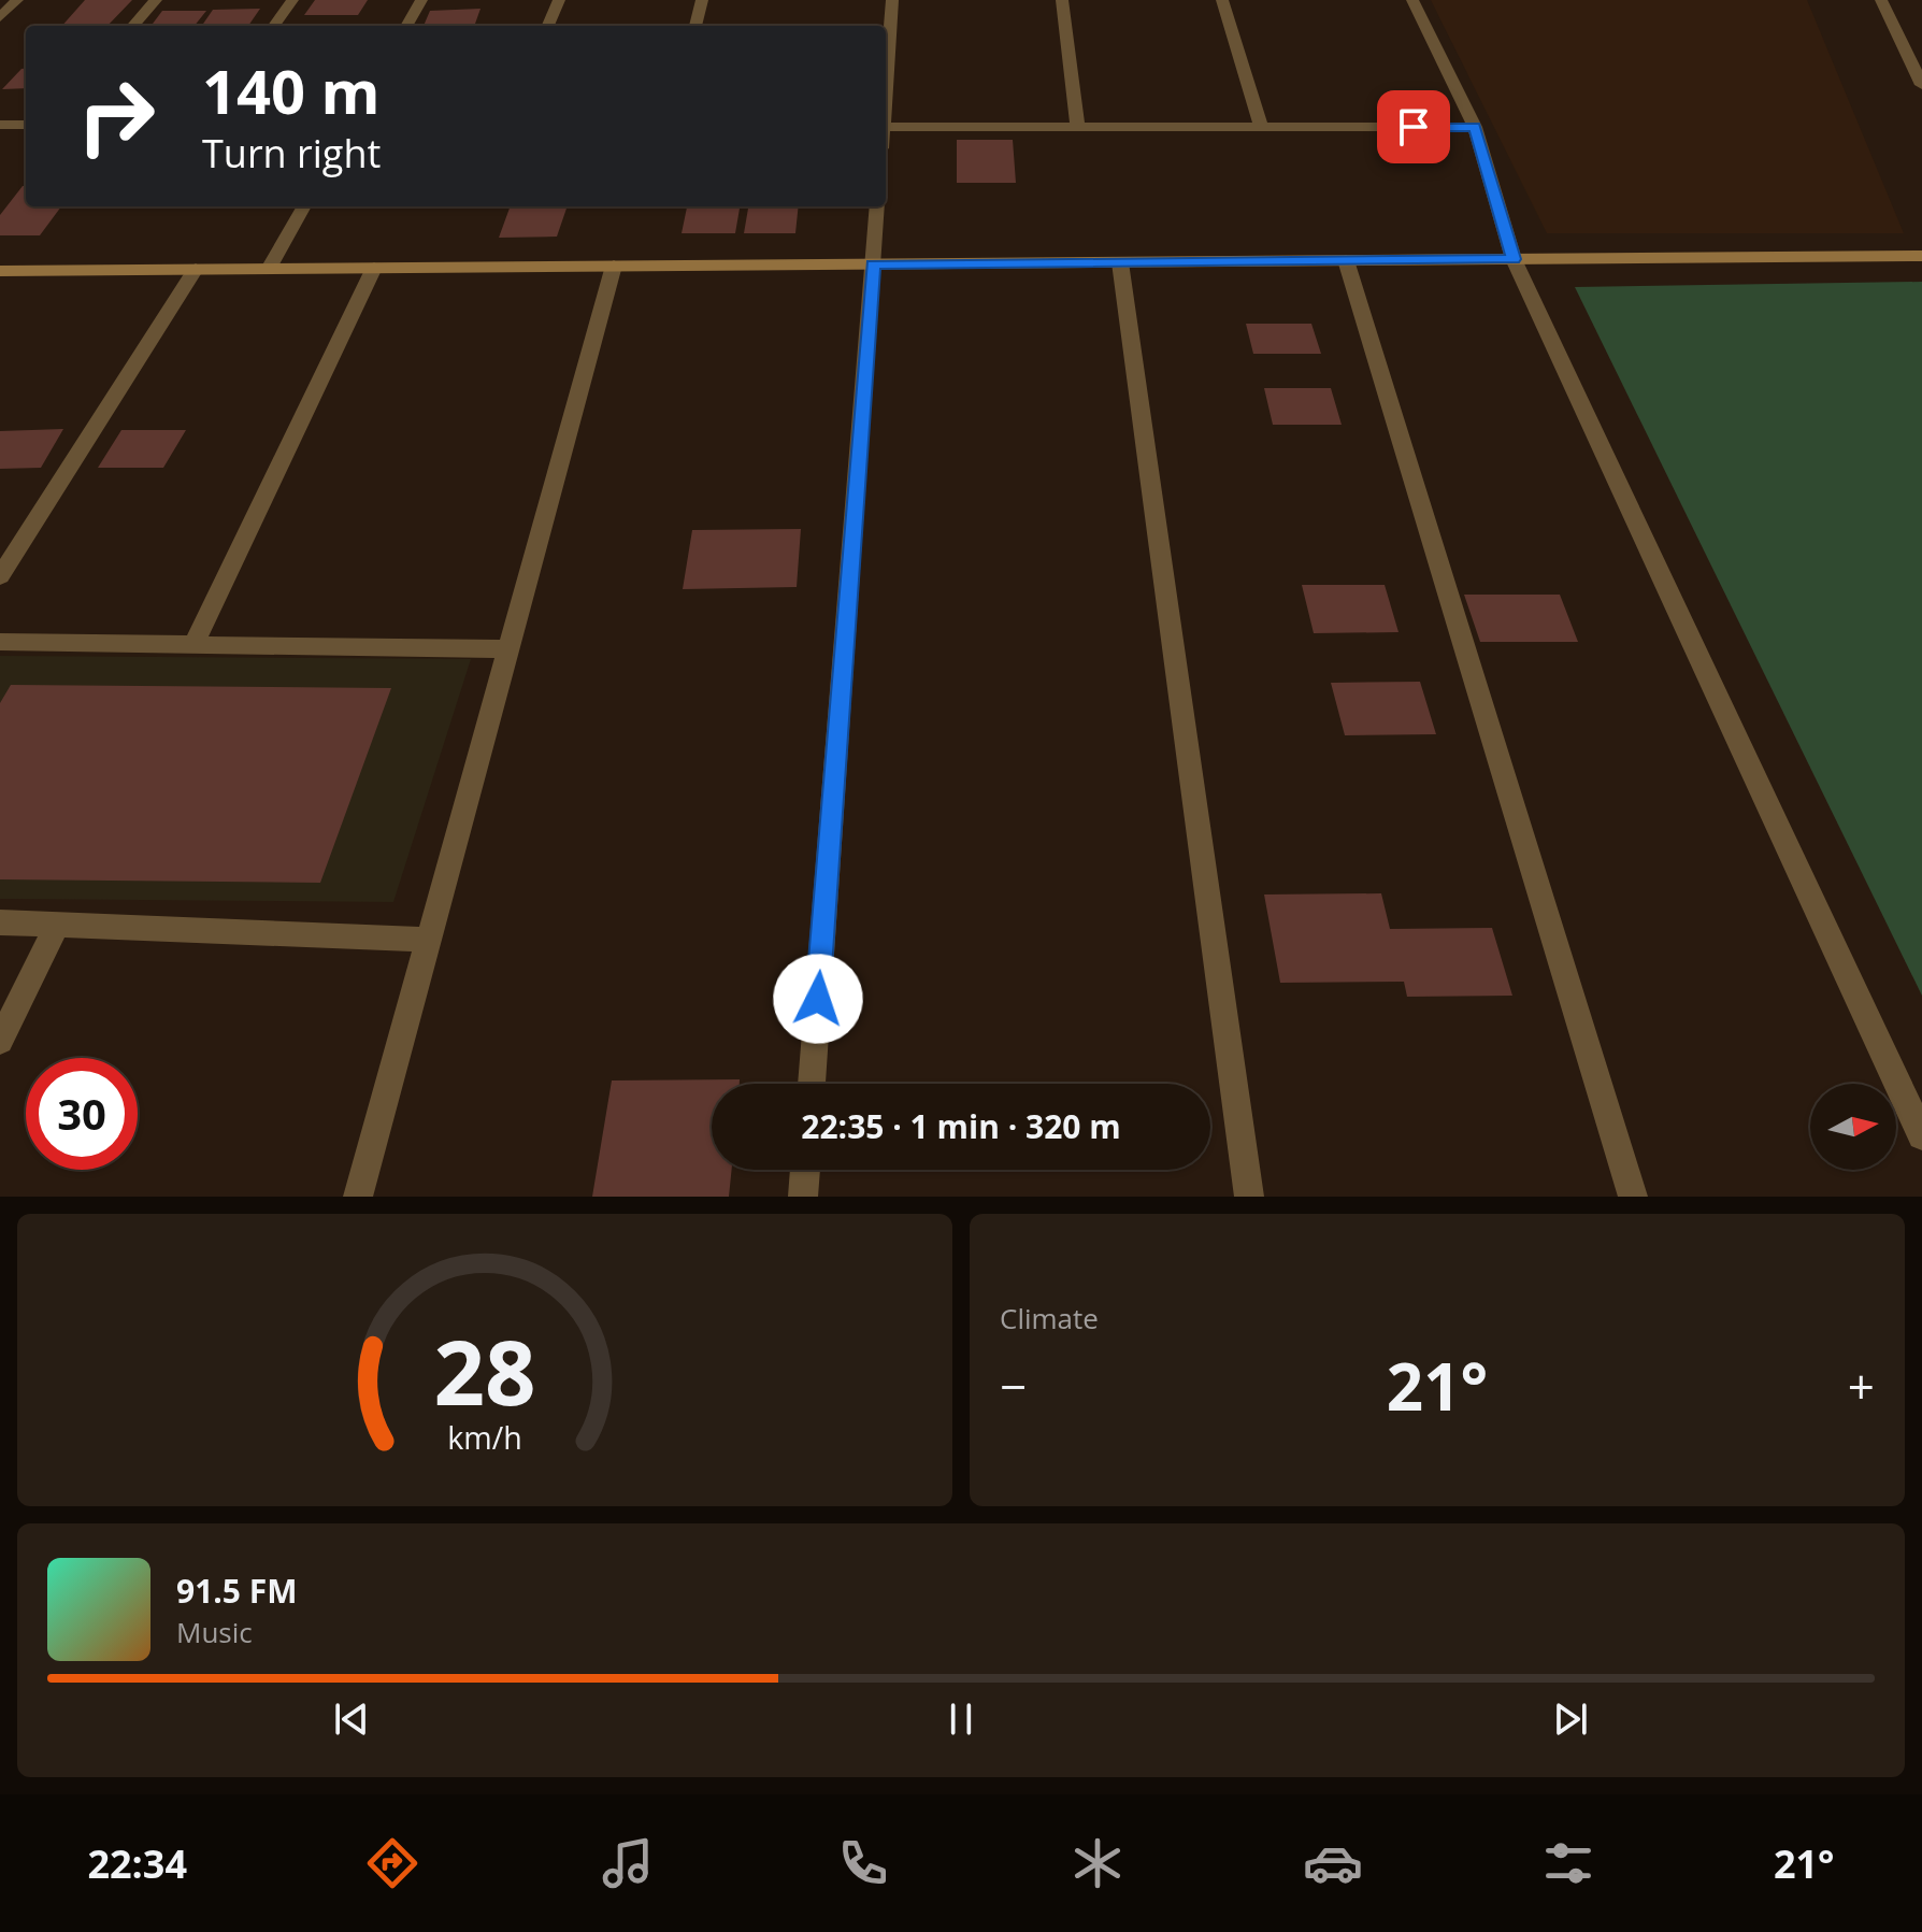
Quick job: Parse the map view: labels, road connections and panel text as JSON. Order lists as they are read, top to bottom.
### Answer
{
  "north": "right",
  "page": {
    "turn": ["140 m", "Turn right"],
    "limit": "30",
    "trip": "22:35 · 1 min · 320 m",
    "tile": "Climate",
    "heat": ["−", "21°", "+"],
    "song": ["91.5 FM", "Music"],
    "tabs": ["22:34", "21°"],
    "gauge": ["28", "km/h"]
  }
}
